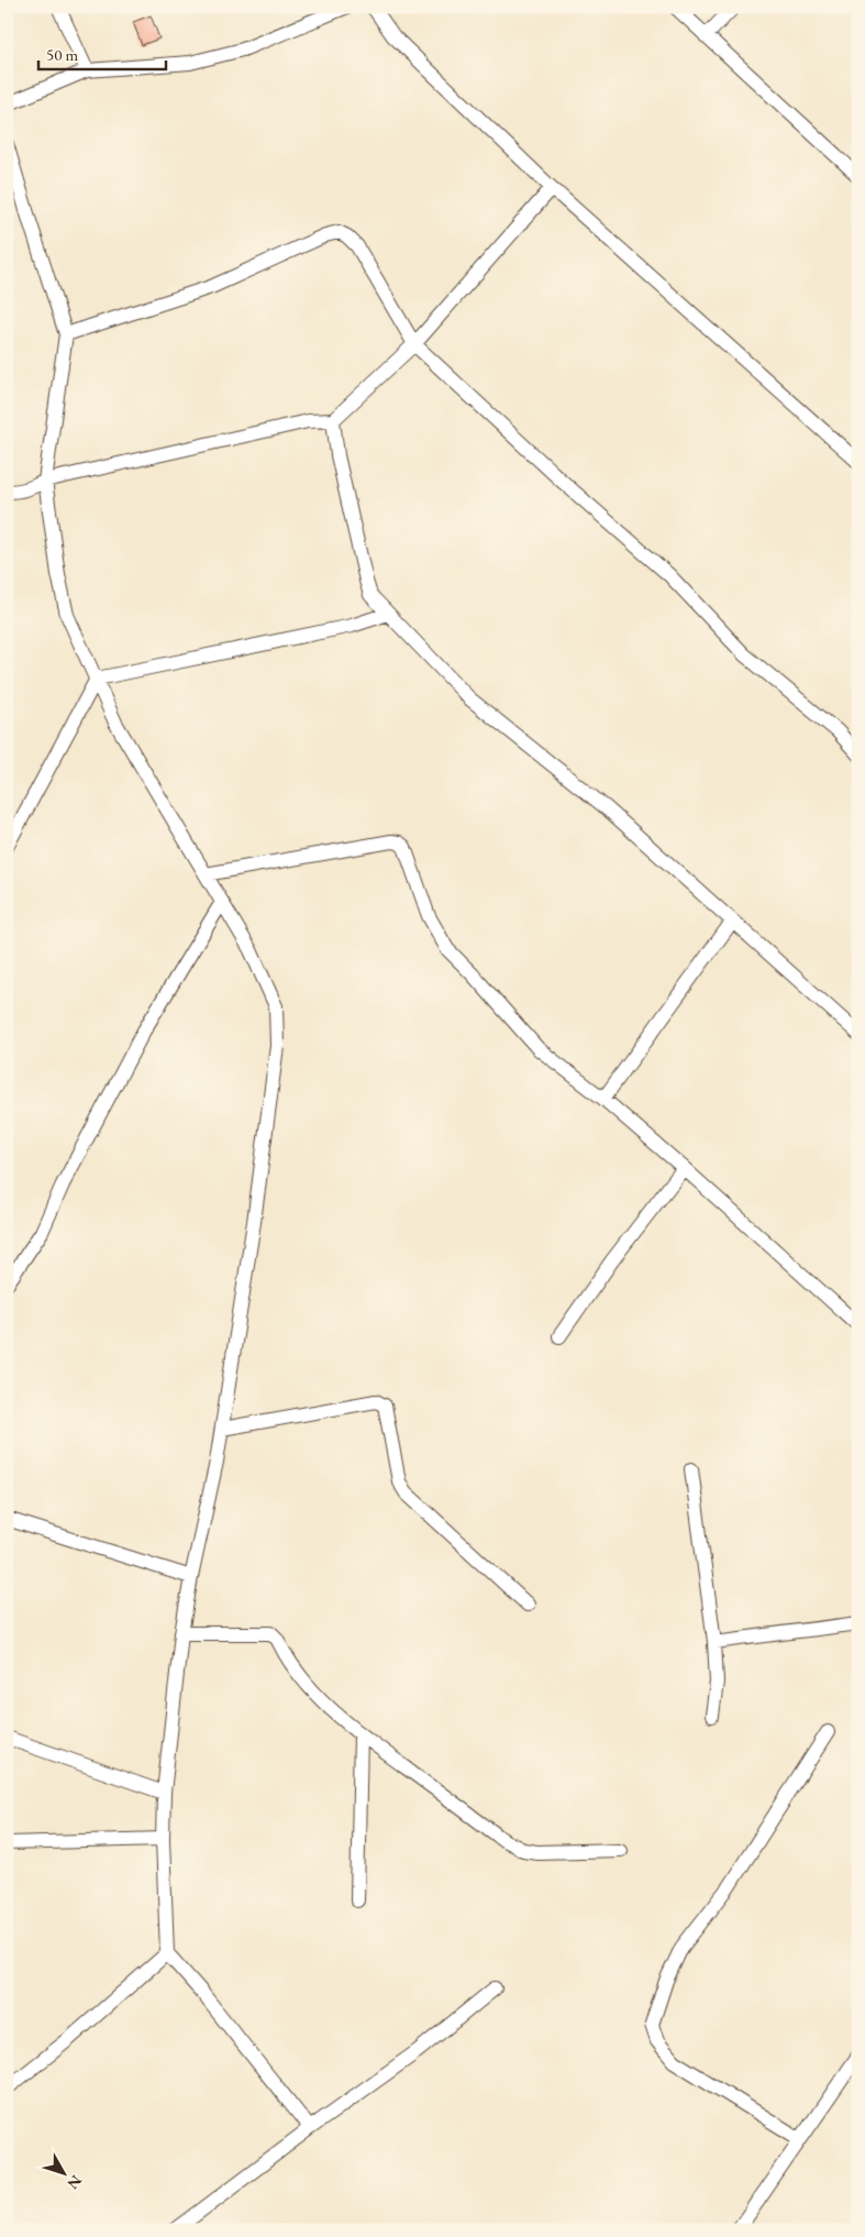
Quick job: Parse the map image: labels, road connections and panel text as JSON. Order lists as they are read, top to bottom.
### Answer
{
  "scale_bar": "50 m",
  "north": "bottom right"
}
